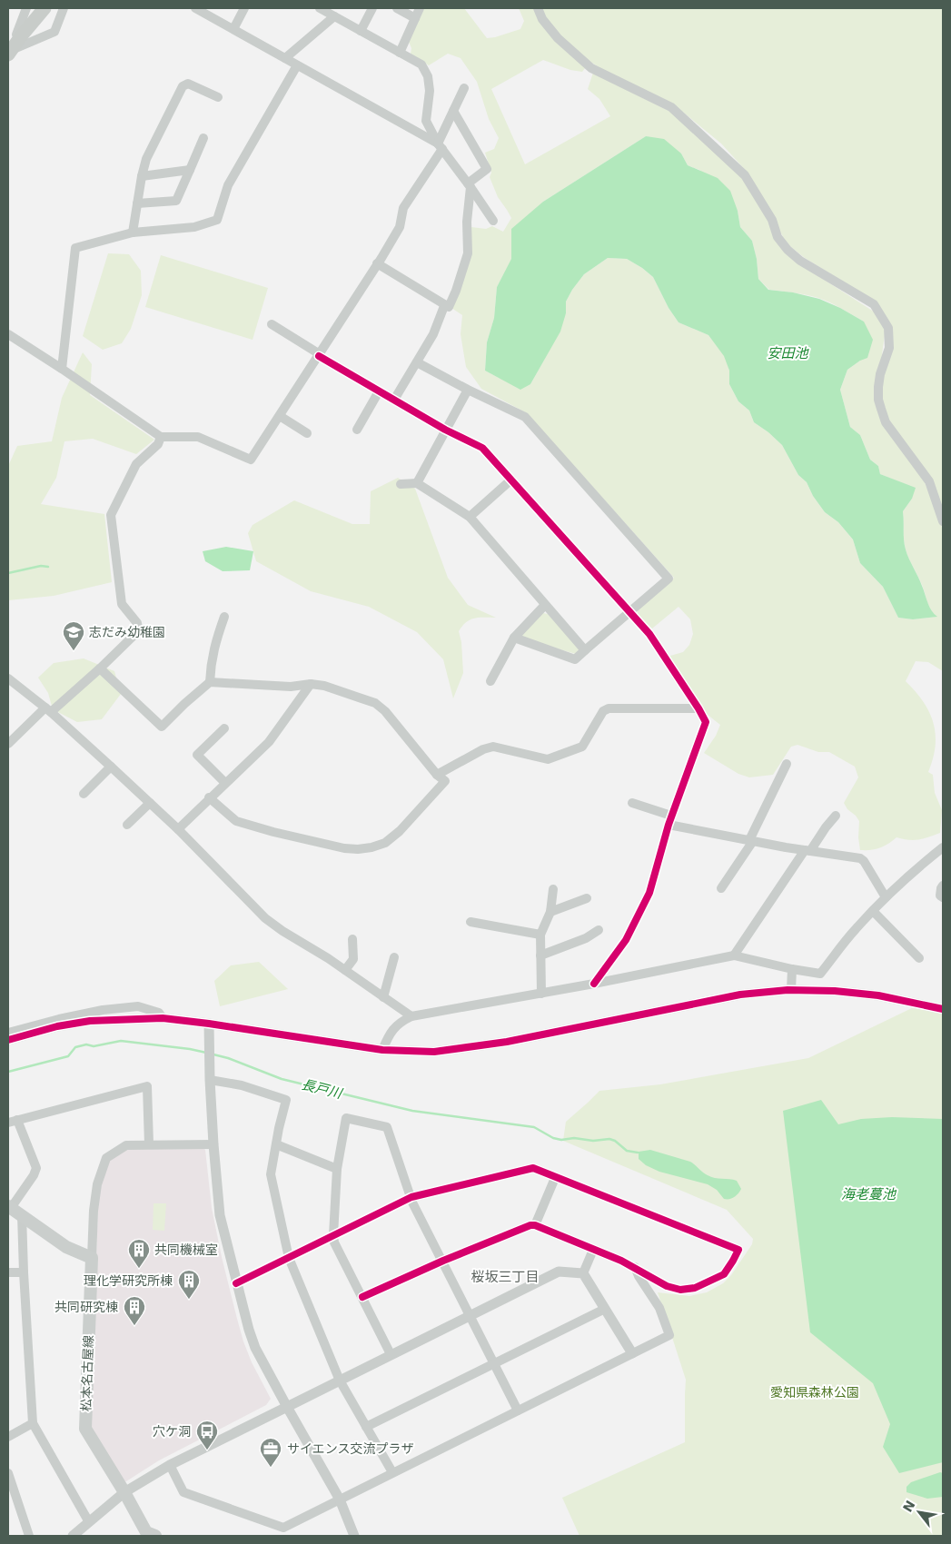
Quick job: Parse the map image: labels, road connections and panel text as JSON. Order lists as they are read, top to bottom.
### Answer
{
  "streets": {
    "main road": ["松本名古屋線"]
  },
  "districts": ["桜坂三丁目"],
  "water": ["安田池", "長戸川", "海老蔓池"],
  "parks": ["愛知県森林公園"],
  "places": {
    "school or university": ["志だみ幼稚園"],
    "building": ["共同機械室", "理化学研究所棟", "共同研究棟"],
    "bus stop": ["穴ケ洞"],
    "office": ["サイエンス交流プラザ"]
  },
  "north": "top left"
}
